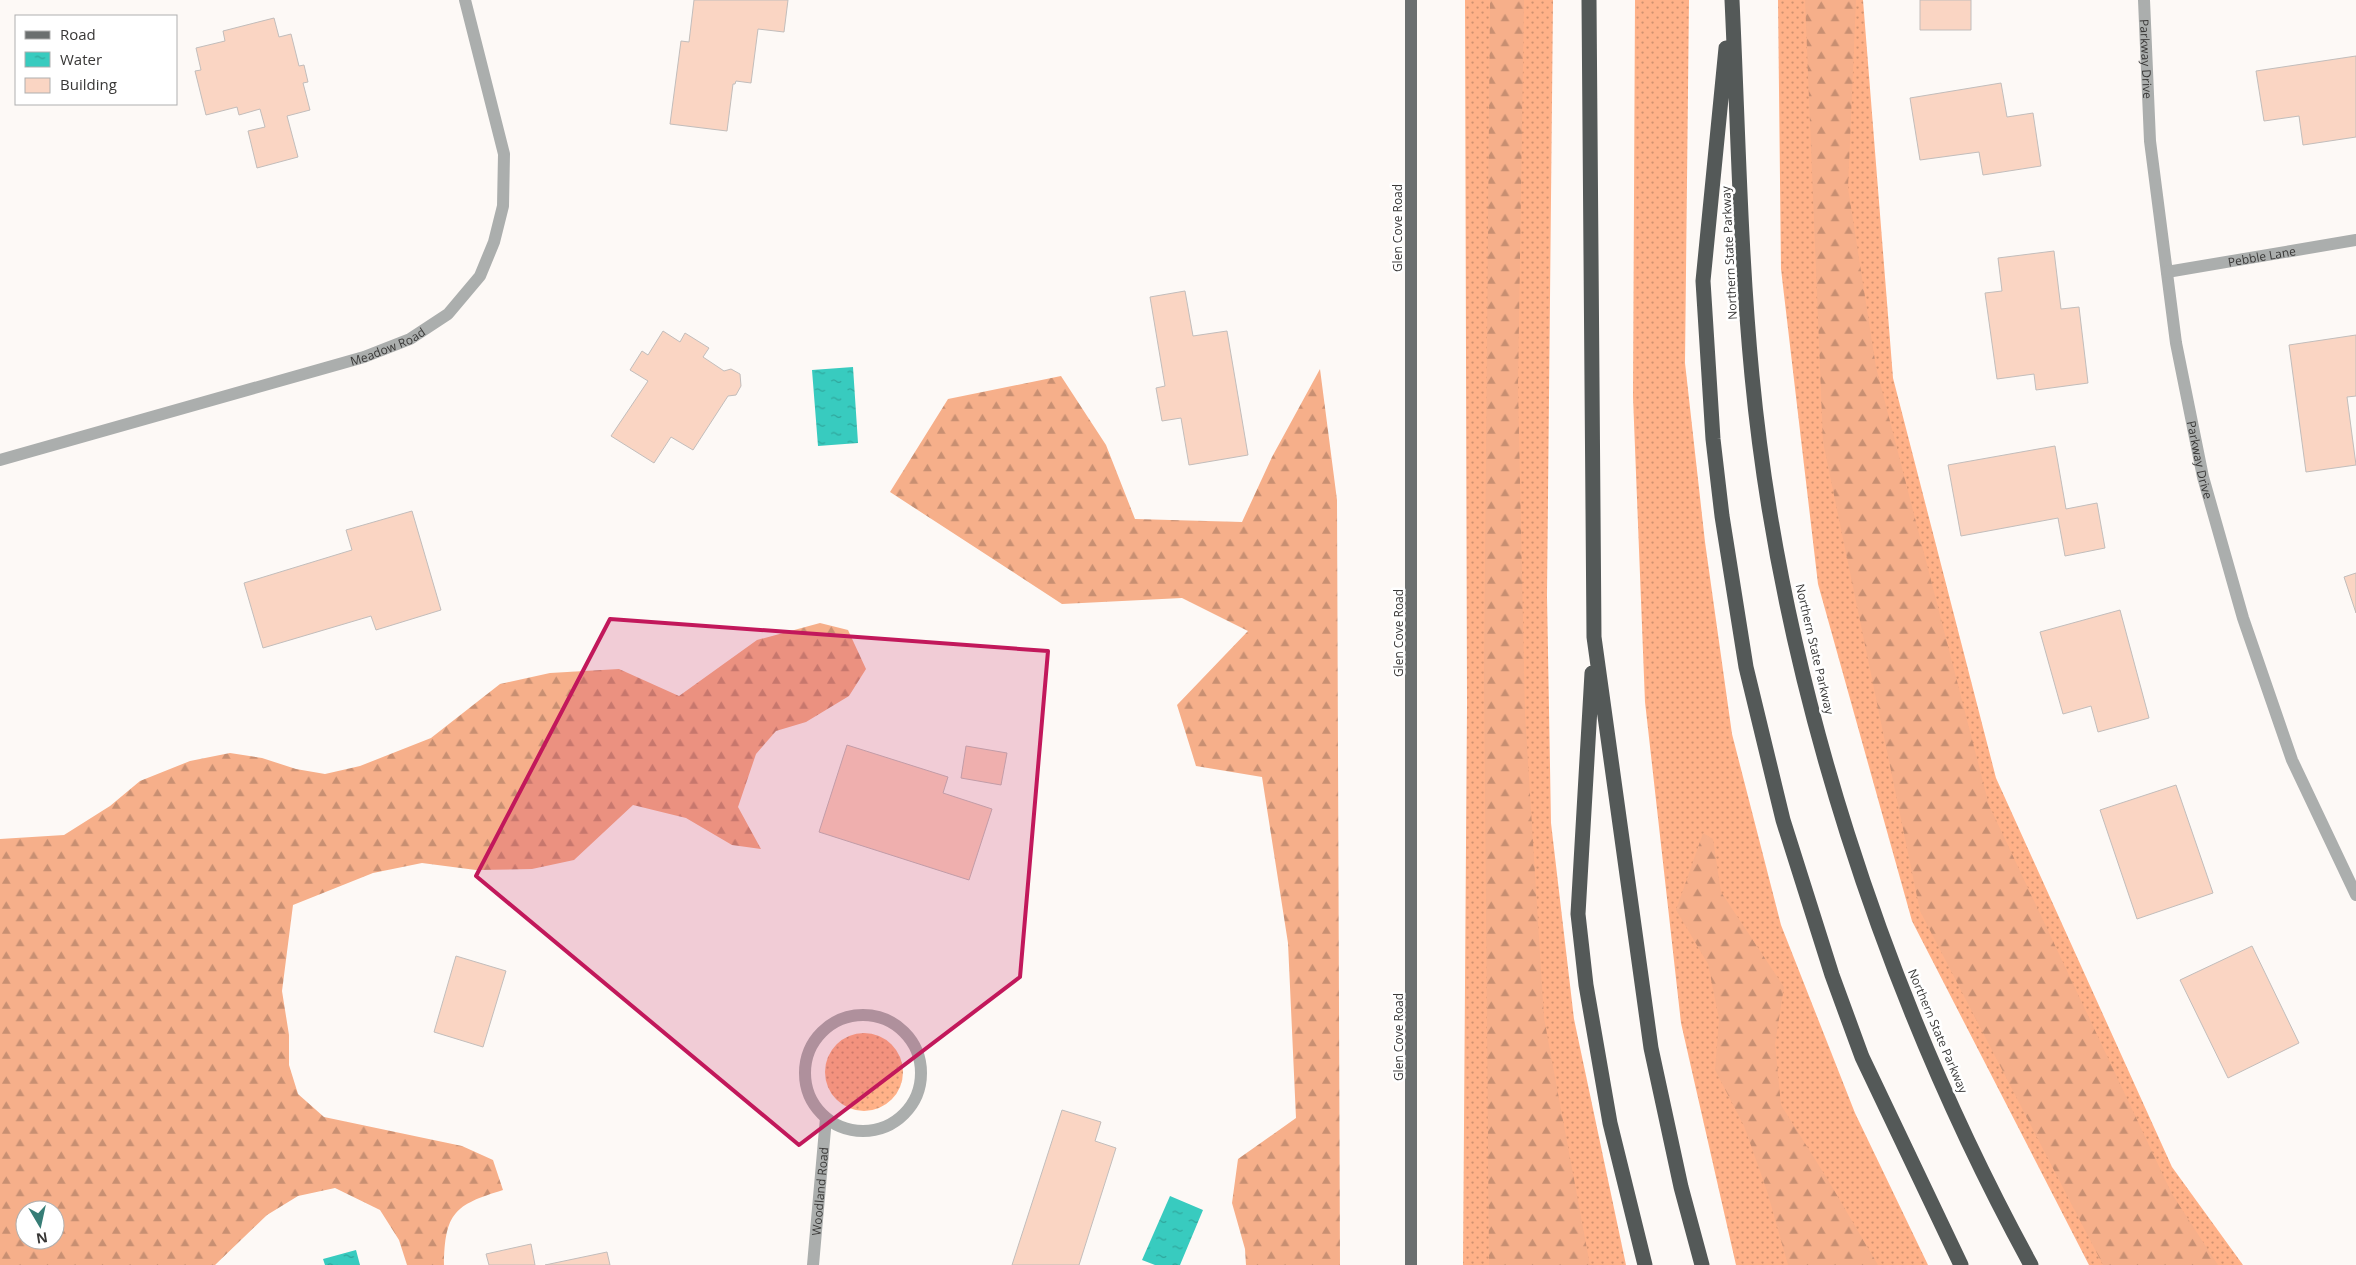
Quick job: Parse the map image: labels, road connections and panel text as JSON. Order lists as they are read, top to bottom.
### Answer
{
  "streets": {
    "highway": ["Northern State Parkway"],
    "main road": ["Glen Cove Road"],
    "street": [
      "Parkway Drive",
      "Pebble Lane",
      "Meadow Road",
      "Woodland Road"
    ]
  },
  "crossings": [
    ["Parkway Drive", "Pebble Lane"]
  ],
  "legend": ["Road", "Water", "Building"],
  "north": "bottom"
}
